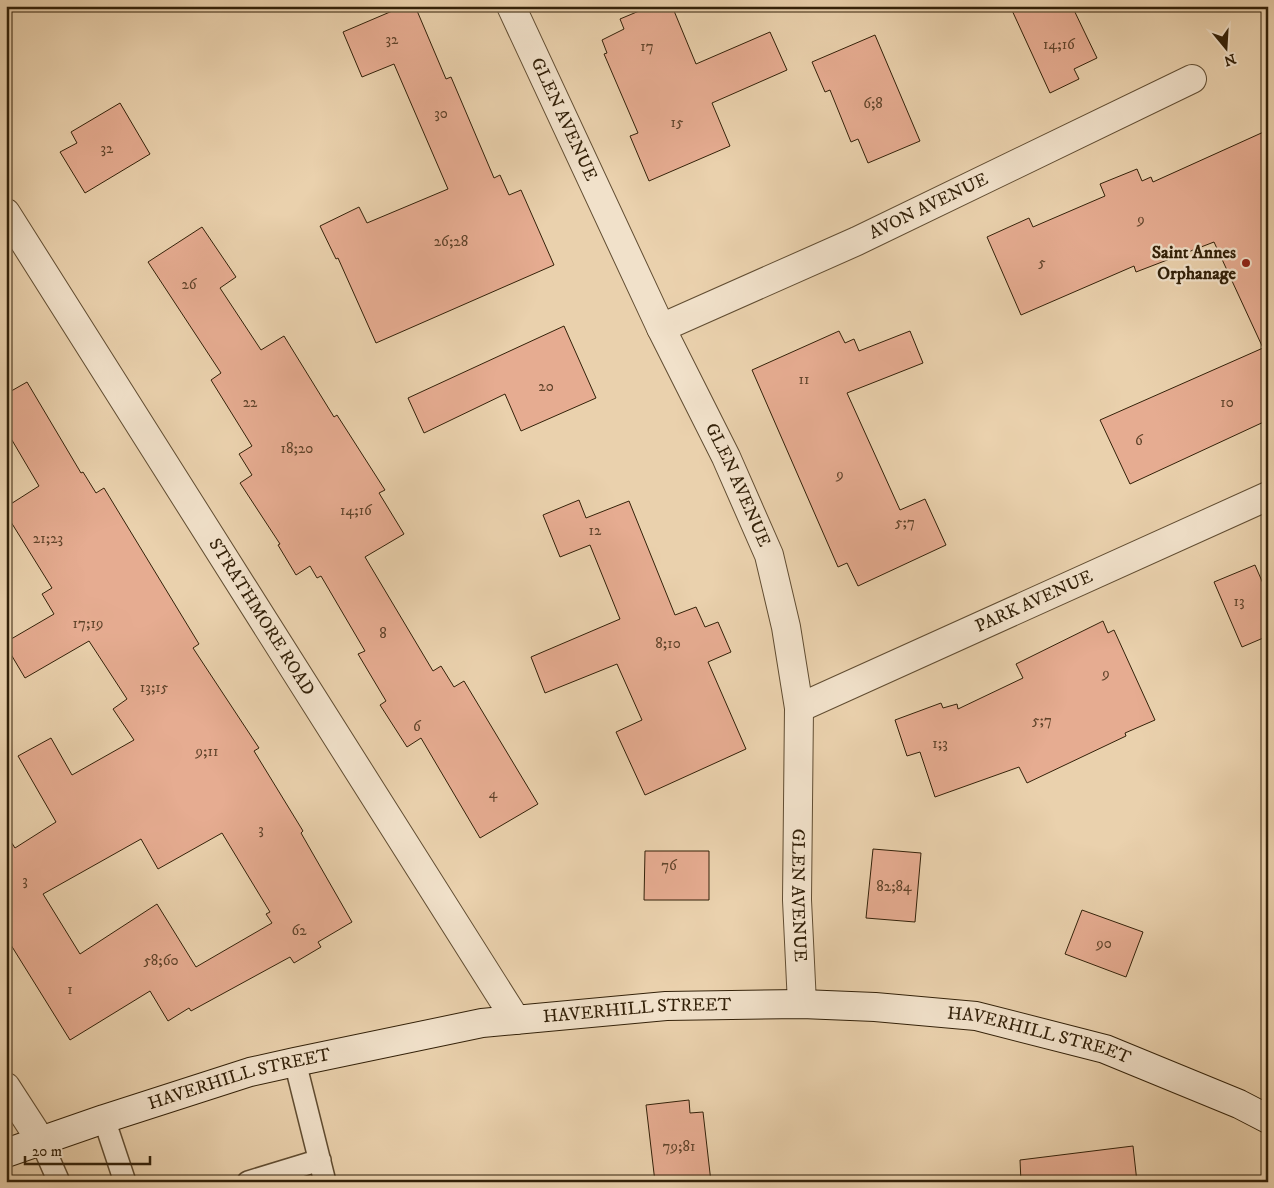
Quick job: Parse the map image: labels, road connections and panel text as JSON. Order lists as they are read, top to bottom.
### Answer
{
  "streets": {
    "street": [
      "GLEN AVENUE",
      "AVON AVENUE",
      "PARK AVENUE",
      "STRATHMORE ROAD",
      "HAVERHILL STREET"
    ]
  },
  "crossings": [
    ["GLEN AVENUE", "AVON AVENUE"],
    ["GLEN AVENUE", "PARK AVENUE"],
    ["GLEN AVENUE", "HAVERHILL STREET"],
    ["STRATHMORE ROAD", "HAVERHILL STREET"]
  ],
  "places": ["Saint Annes Orphanage"],
  "house_numbers": [
    "32",
    "14;16",
    "17",
    "6;8",
    "30",
    "15",
    "32",
    "9",
    "26;28",
    "5",
    "26",
    "11",
    "20",
    "22",
    "10",
    "6",
    "18;20",
    "9",
    "14;16",
    "5;7",
    "12",
    "21;23",
    "13",
    "17;19",
    "8",
    "8;10",
    "9",
    "13;15",
    "5;7",
    "6",
    "1;3",
    "9;11",
    "4",
    "3",
    "76",
    "3",
    "82;84",
    "62",
    "90",
    "58;60",
    "1",
    "79;81"
  ],
  "scale_bar": "20 m",
  "north": "bottom"
}
